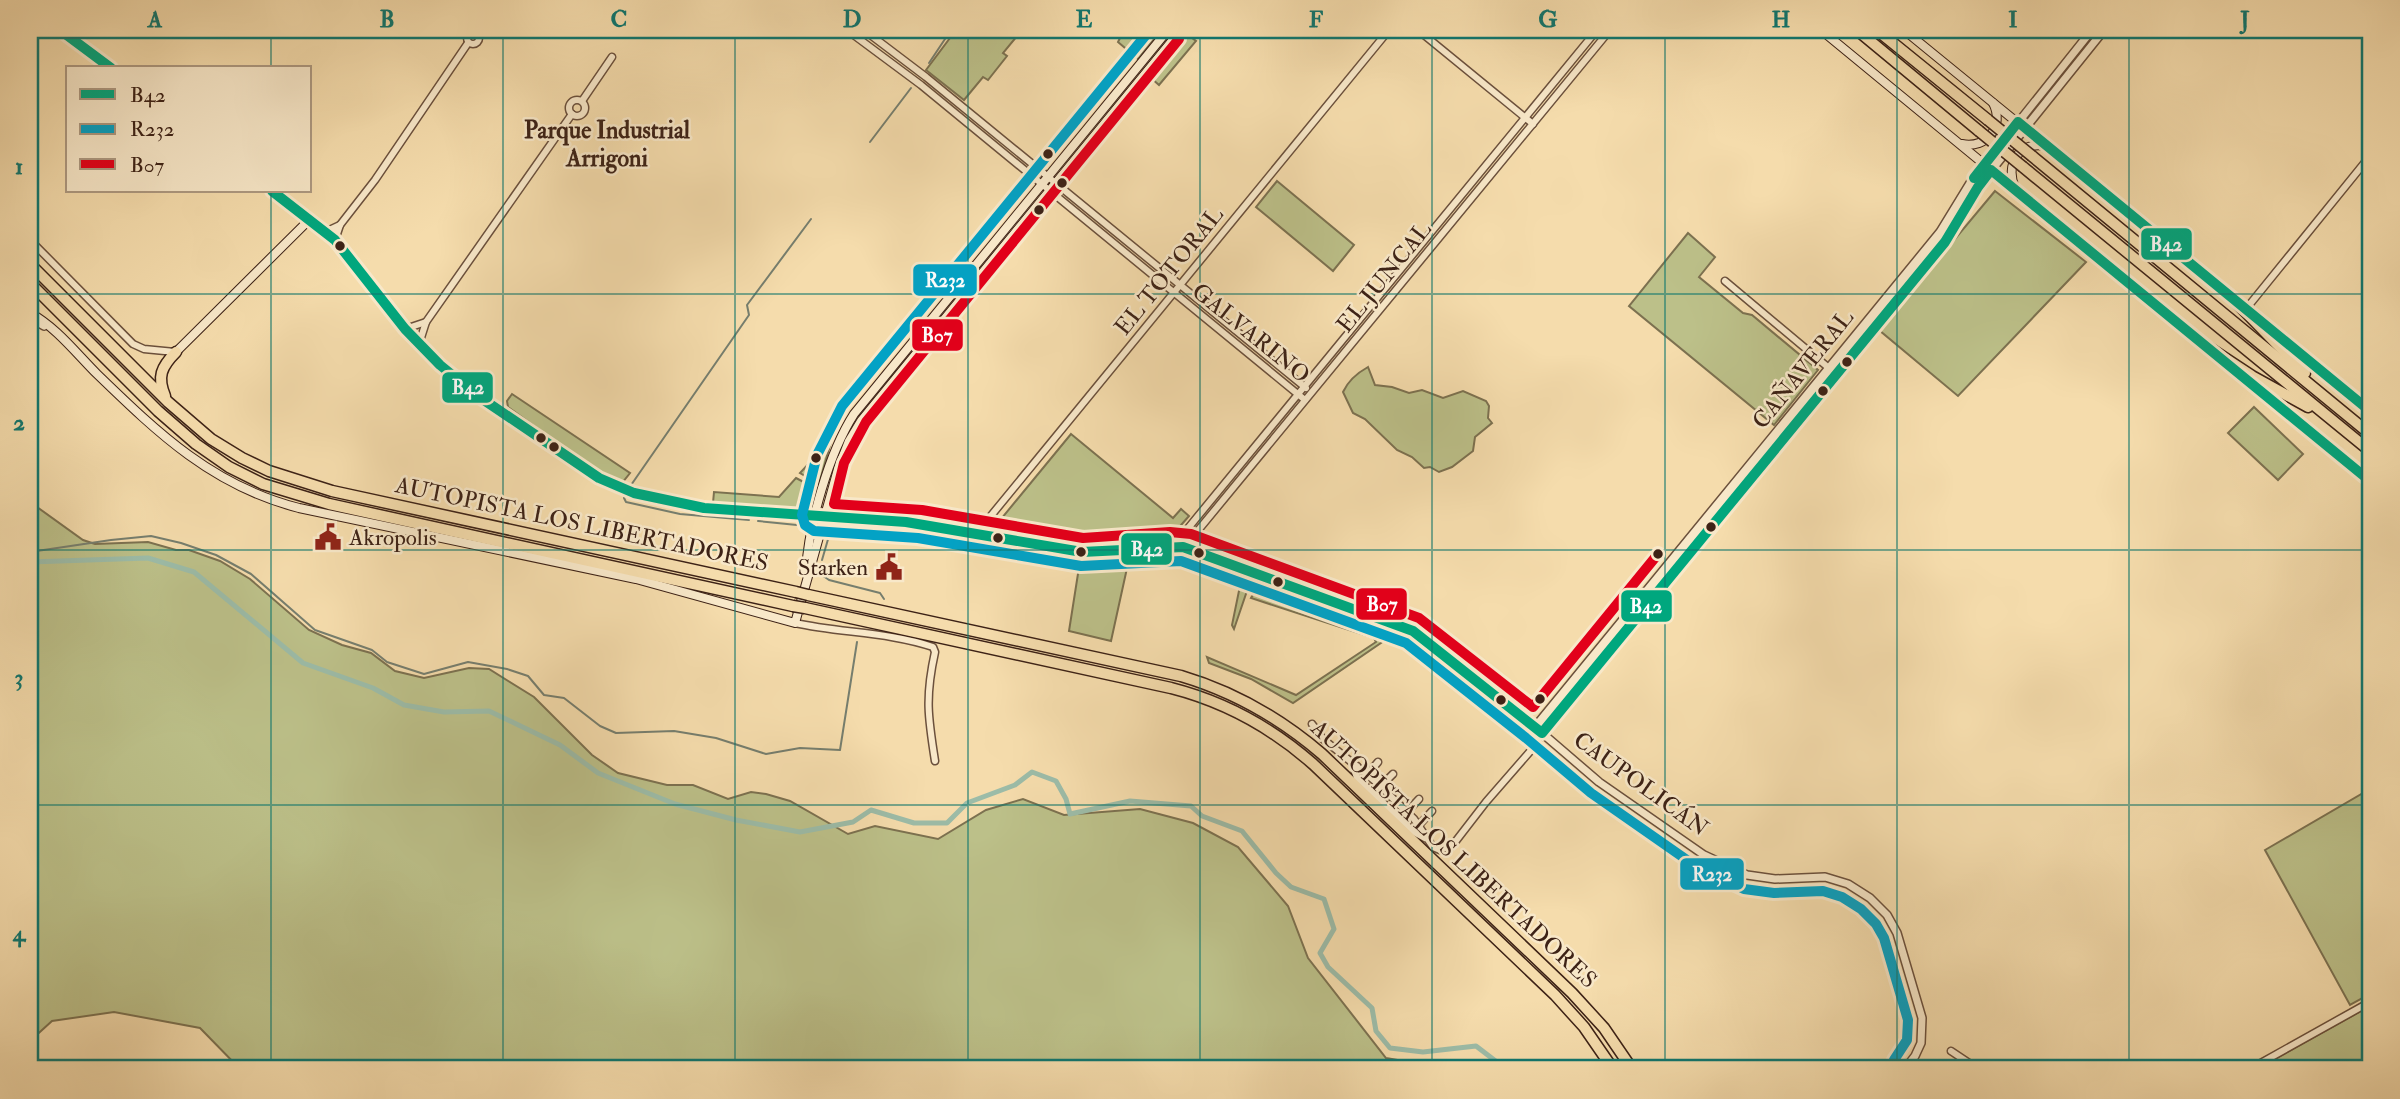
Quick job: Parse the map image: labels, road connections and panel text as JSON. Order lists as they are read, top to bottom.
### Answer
{
  "streets": {
    "highway": ["AUTOPISTA LOS LIBERTADORES"],
    "main road": ["CAUPOLICÁN"],
    "street": [
      "EL TOTORAL",
      "EL JUNCAL",
      "GALVARINO",
      "CAÑAVERAL"
    ]
  },
  "crossings": [
    ["EL TOTORAL", "GALVARINO"],
    ["EL TOTORAL", "CAUPOLICÁN"],
    ["EL JUNCAL", "GALVARINO"],
    ["EL JUNCAL", "CAUPOLICÁN"],
    ["CAÑAVERAL", "CAUPOLICÁN"]
  ],
  "districts": ["Parque Industrial Arrigoni"],
  "places": {
    "public building": ["Akropolis", "Starken"]
  },
  "lines": ["transit line B42", "transit line R232", "transit line B07"],
  "legend": ["B42", "R232", "B07"],
  "grid": {
    "columns": [
      "A",
      "B",
      "C",
      "D",
      "E",
      "F",
      "G",
      "H",
      "I",
      "J"
    ],
    "rows": [
      "1",
      "2",
      "3",
      "4"
    ]
  }
}
